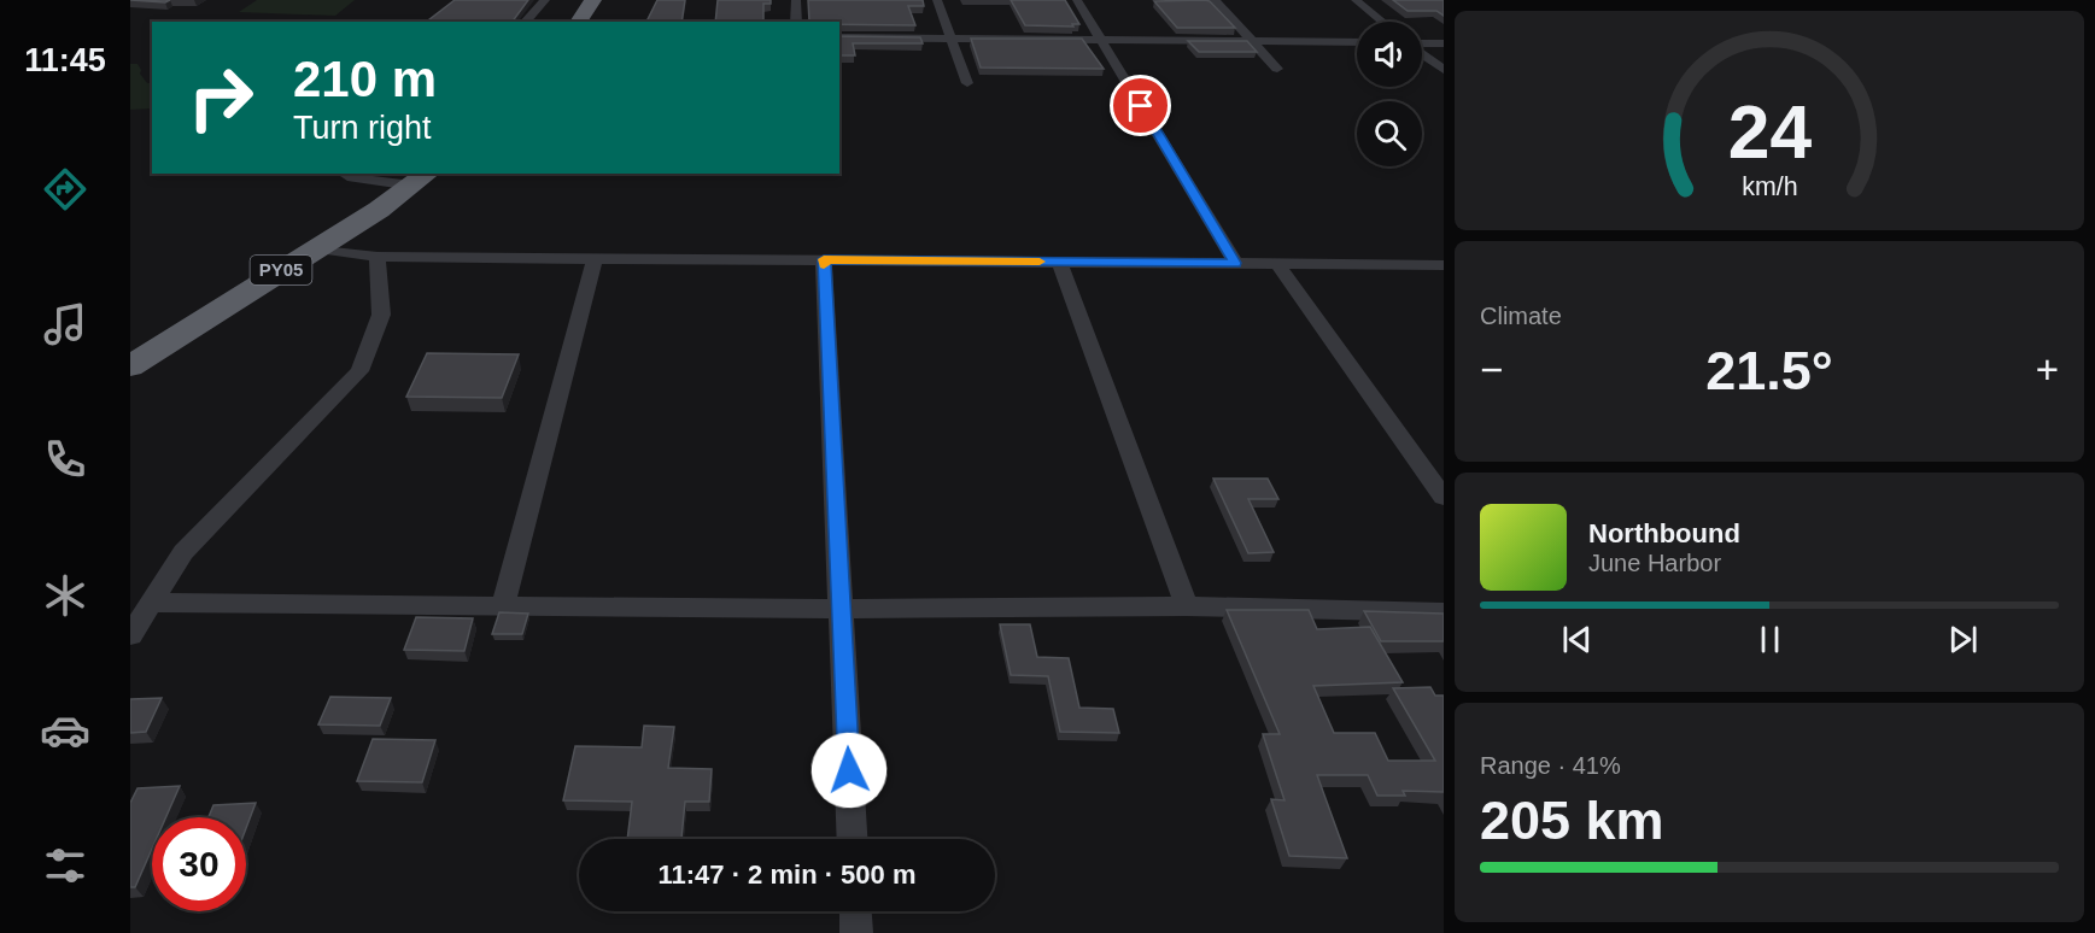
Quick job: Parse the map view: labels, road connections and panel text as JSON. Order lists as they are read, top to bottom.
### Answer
{
  "streets": {
    "highway": ["PY05"]
  },
  "page": {
    "tabs": "11:45",
    "turn": ["210 m", "Turn right"],
    "tile": [
      "Climate",
      ["Range · 41%", "205 km"]
    ],
    "heat": ["−", "21.5°", "+"],
    "song": ["Northbound", "June Harbor"],
    "limit": "30",
    "trip": "11:47 · 2 min · 500 m",
    "gauge": ["24", "km/h"]
  }
}
